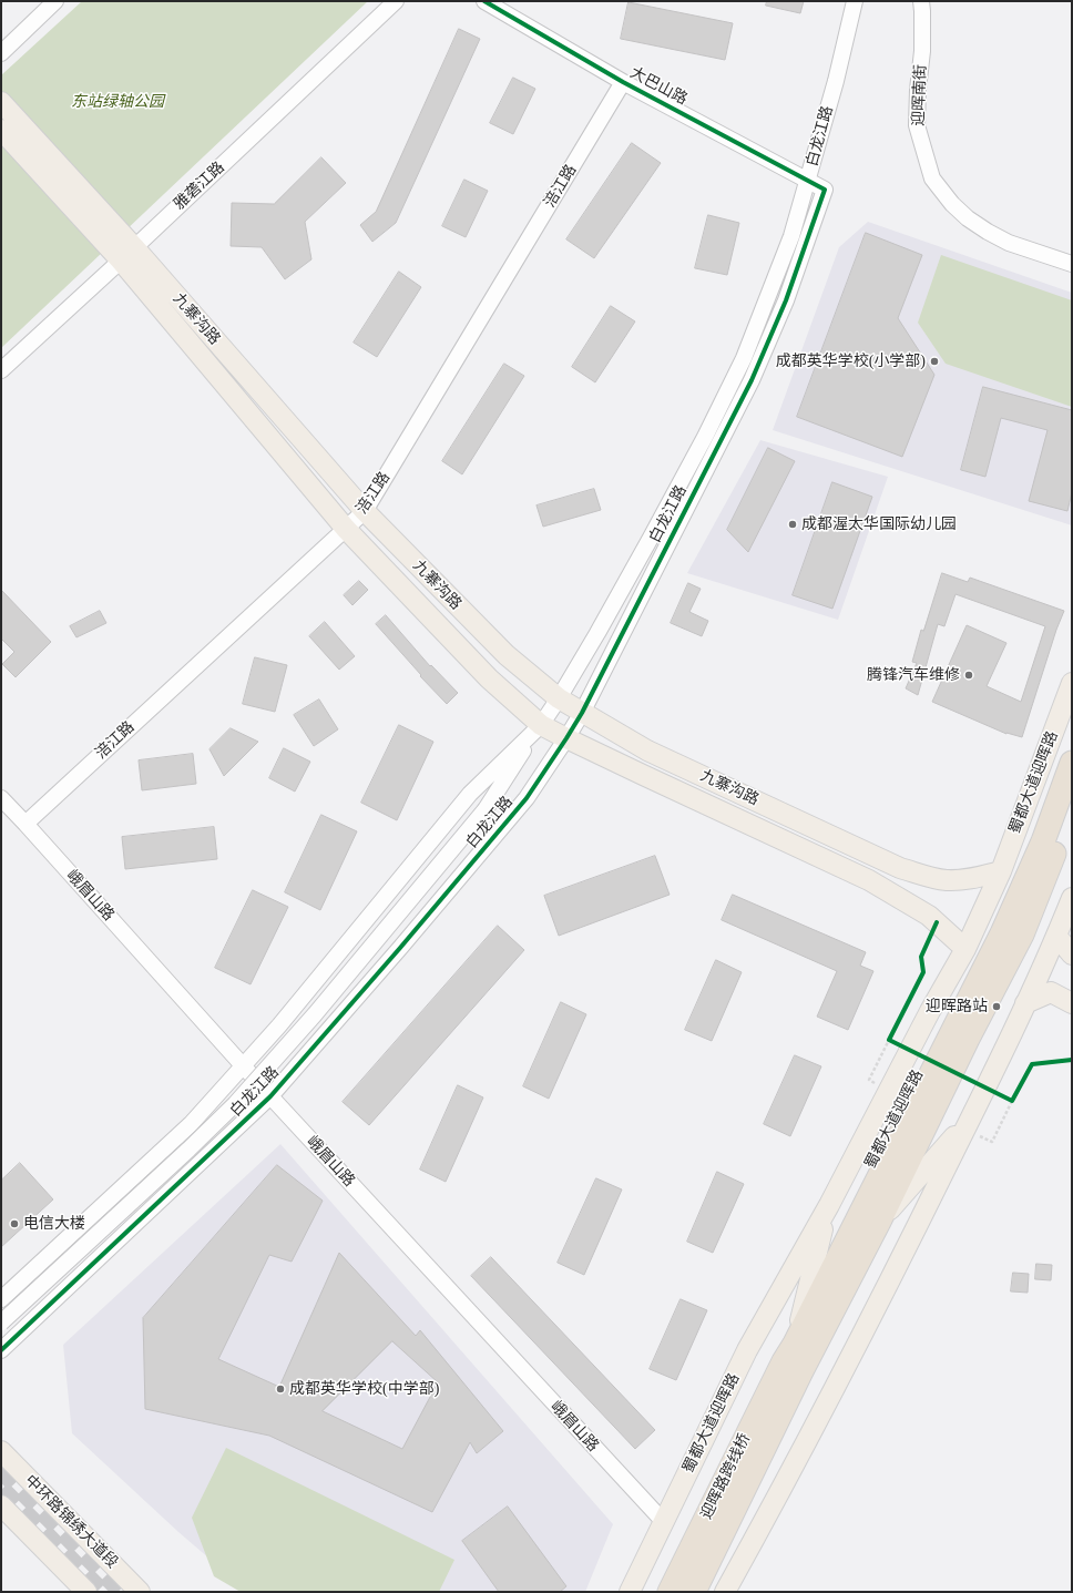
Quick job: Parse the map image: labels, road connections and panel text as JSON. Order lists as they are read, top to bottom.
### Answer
{
  "streets": {
    "highway": ["蜀都大道迎晖路", "迎晖路跨线桥"],
    "main road": ["九寨沟路", "中环路锦绣大道段"],
    "street": [
      "大巴山路",
      "迎晖南街",
      "白龙江路",
      "雅砻江路",
      "涪江路",
      "峨眉山路"
    ]
  },
  "crossings": [
    ["大巴山路", "白龙江路"],
    ["大巴山路", "涪江路"],
    ["白龙江路", "九寨沟路"],
    ["白龙江路", "峨眉山路"],
    ["雅砻江路", "九寨沟路"],
    ["涪江路", "九寨沟路"],
    ["涪江路", "峨眉山路"],
    ["九寨沟路", "蜀都大道迎晖路"],
    ["蜀都大道迎晖路", "峨眉山路"],
    ["蜀都大道迎晖路", "迎晖路跨线桥"]
  ],
  "parks": ["东站绿轴公园"],
  "places": [
    "成都英华学校(小学部)",
    "成都渥太华国际幼儿园",
    "腾锋汽车维修",
    "迎晖路站",
    "电信大楼",
    "成都英华学校(中学部)"
  ]
}
